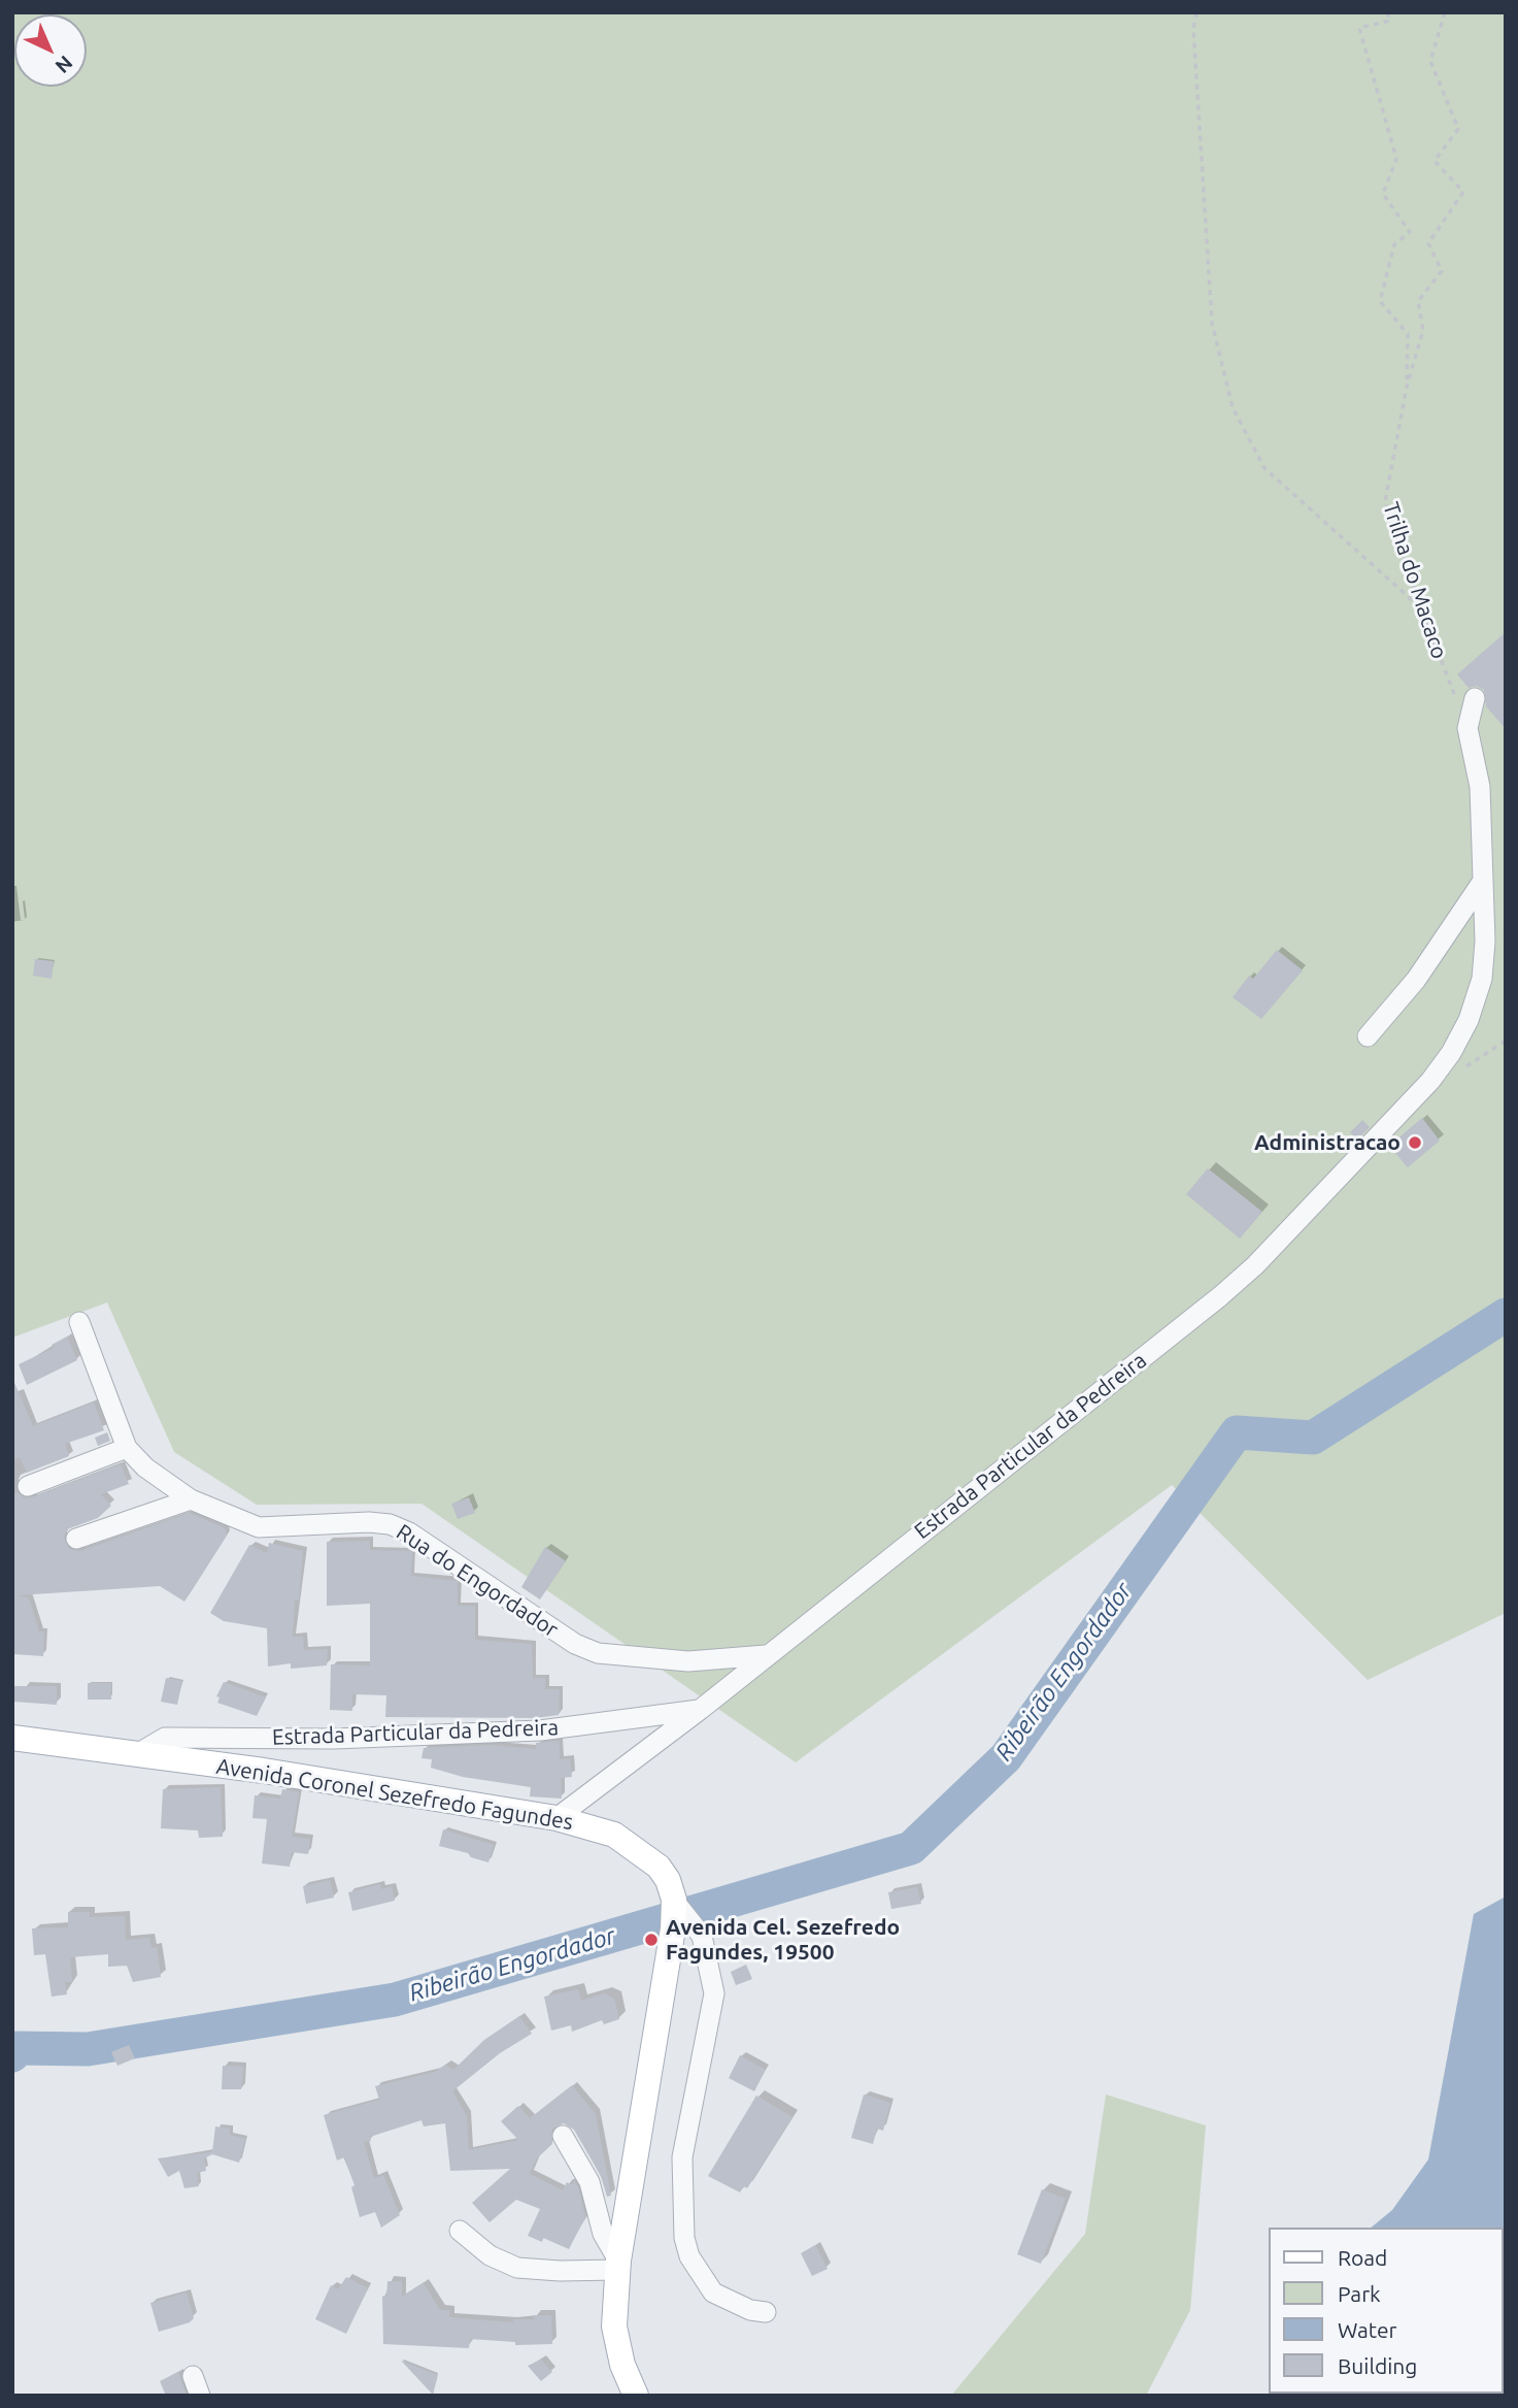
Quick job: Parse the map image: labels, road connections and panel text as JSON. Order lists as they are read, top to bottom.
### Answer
{
  "streets": {
    "main road": ["Avenida Coronel Sezefredo Fagundes"],
    "street": ["Estrada Particular da Pedreira", "Rua do Engordador"],
    "path": ["Trilha do Macaco"]
  },
  "crossings": [
    ["Trilha do Macaco", "Estrada Particular da Pedreira"],
    ["Estrada Particular da Pedreira", "Rua do Engordador"],
    ["Estrada Particular da Pedreira", "Avenida Coronel Sezefredo Fagundes"]
  ],
  "water": ["Ribeirão Engordador"],
  "places": ["Administracao", "Avenida Cel. Sezefredo Fagundes, 19500"],
  "legend": [
    "Road",
    "Park",
    "Water",
    "Building"
  ],
  "north": "bottom right"
}
